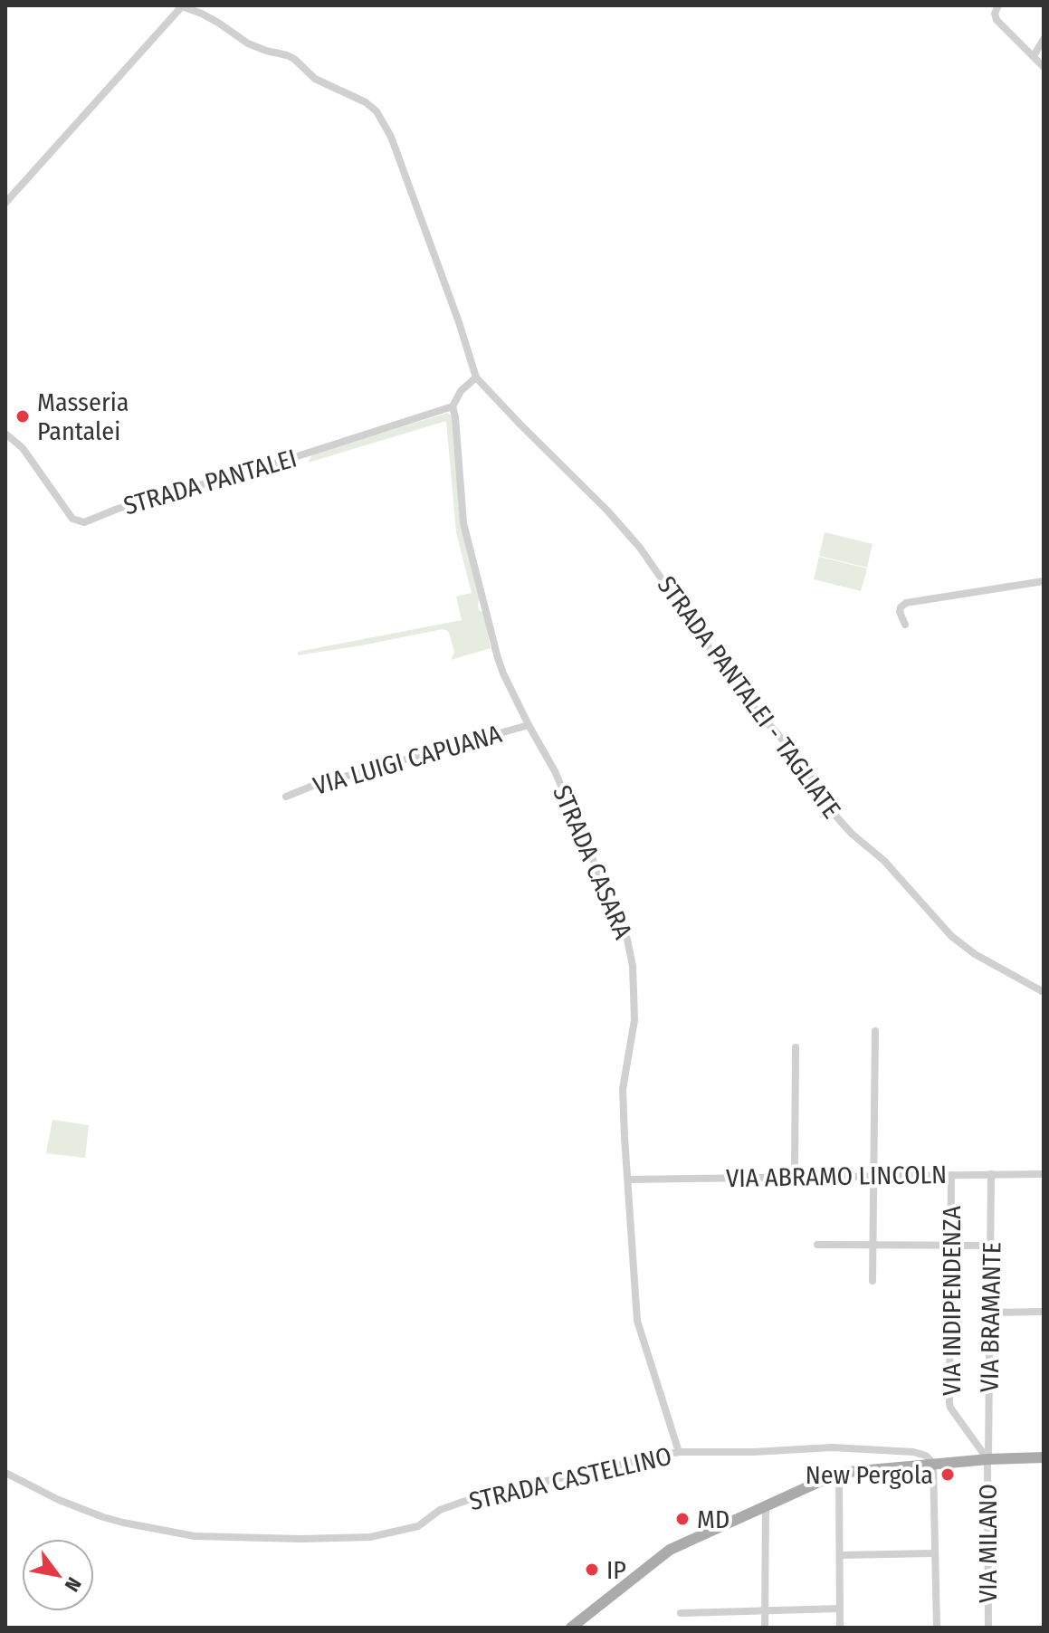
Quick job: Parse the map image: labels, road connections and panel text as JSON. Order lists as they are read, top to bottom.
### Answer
{
  "streets": {
    "street": [
      "STRADA PANTALEI",
      "STRADA PANTALEI - TAGLIATE",
      "VIA LUIGI CAPUANA",
      "STRADA CASARA",
      "VIA ABRAMO LINCOLN",
      "VIA INDIPENDENZA",
      "VIA BRAMANTE",
      "STRADA CASTELLINO",
      "VIA MILANO"
    ]
  },
  "crossings": [
    ["STRADA PANTALEI", "STRADA CASARA"],
    ["VIA LUIGI CAPUANA", "STRADA CASARA"],
    ["STRADA CASARA", "VIA ABRAMO LINCOLN"],
    ["STRADA CASARA", "STRADA CASTELLINO"],
    ["VIA ABRAMO LINCOLN", "VIA INDIPENDENZA"],
    ["VIA ABRAMO LINCOLN", "VIA BRAMANTE"],
    ["VIA INDIPENDENZA", "VIA BRAMANTE"],
    ["VIA INDIPENDENZA", "VIA MILANO"],
    ["VIA BRAMANTE", "VIA MILANO"]
  ],
  "places": [
    "Masseria Pantalei",
    "New Pergola",
    "MD",
    "IP"
  ],
  "north": "bottom right"
}
